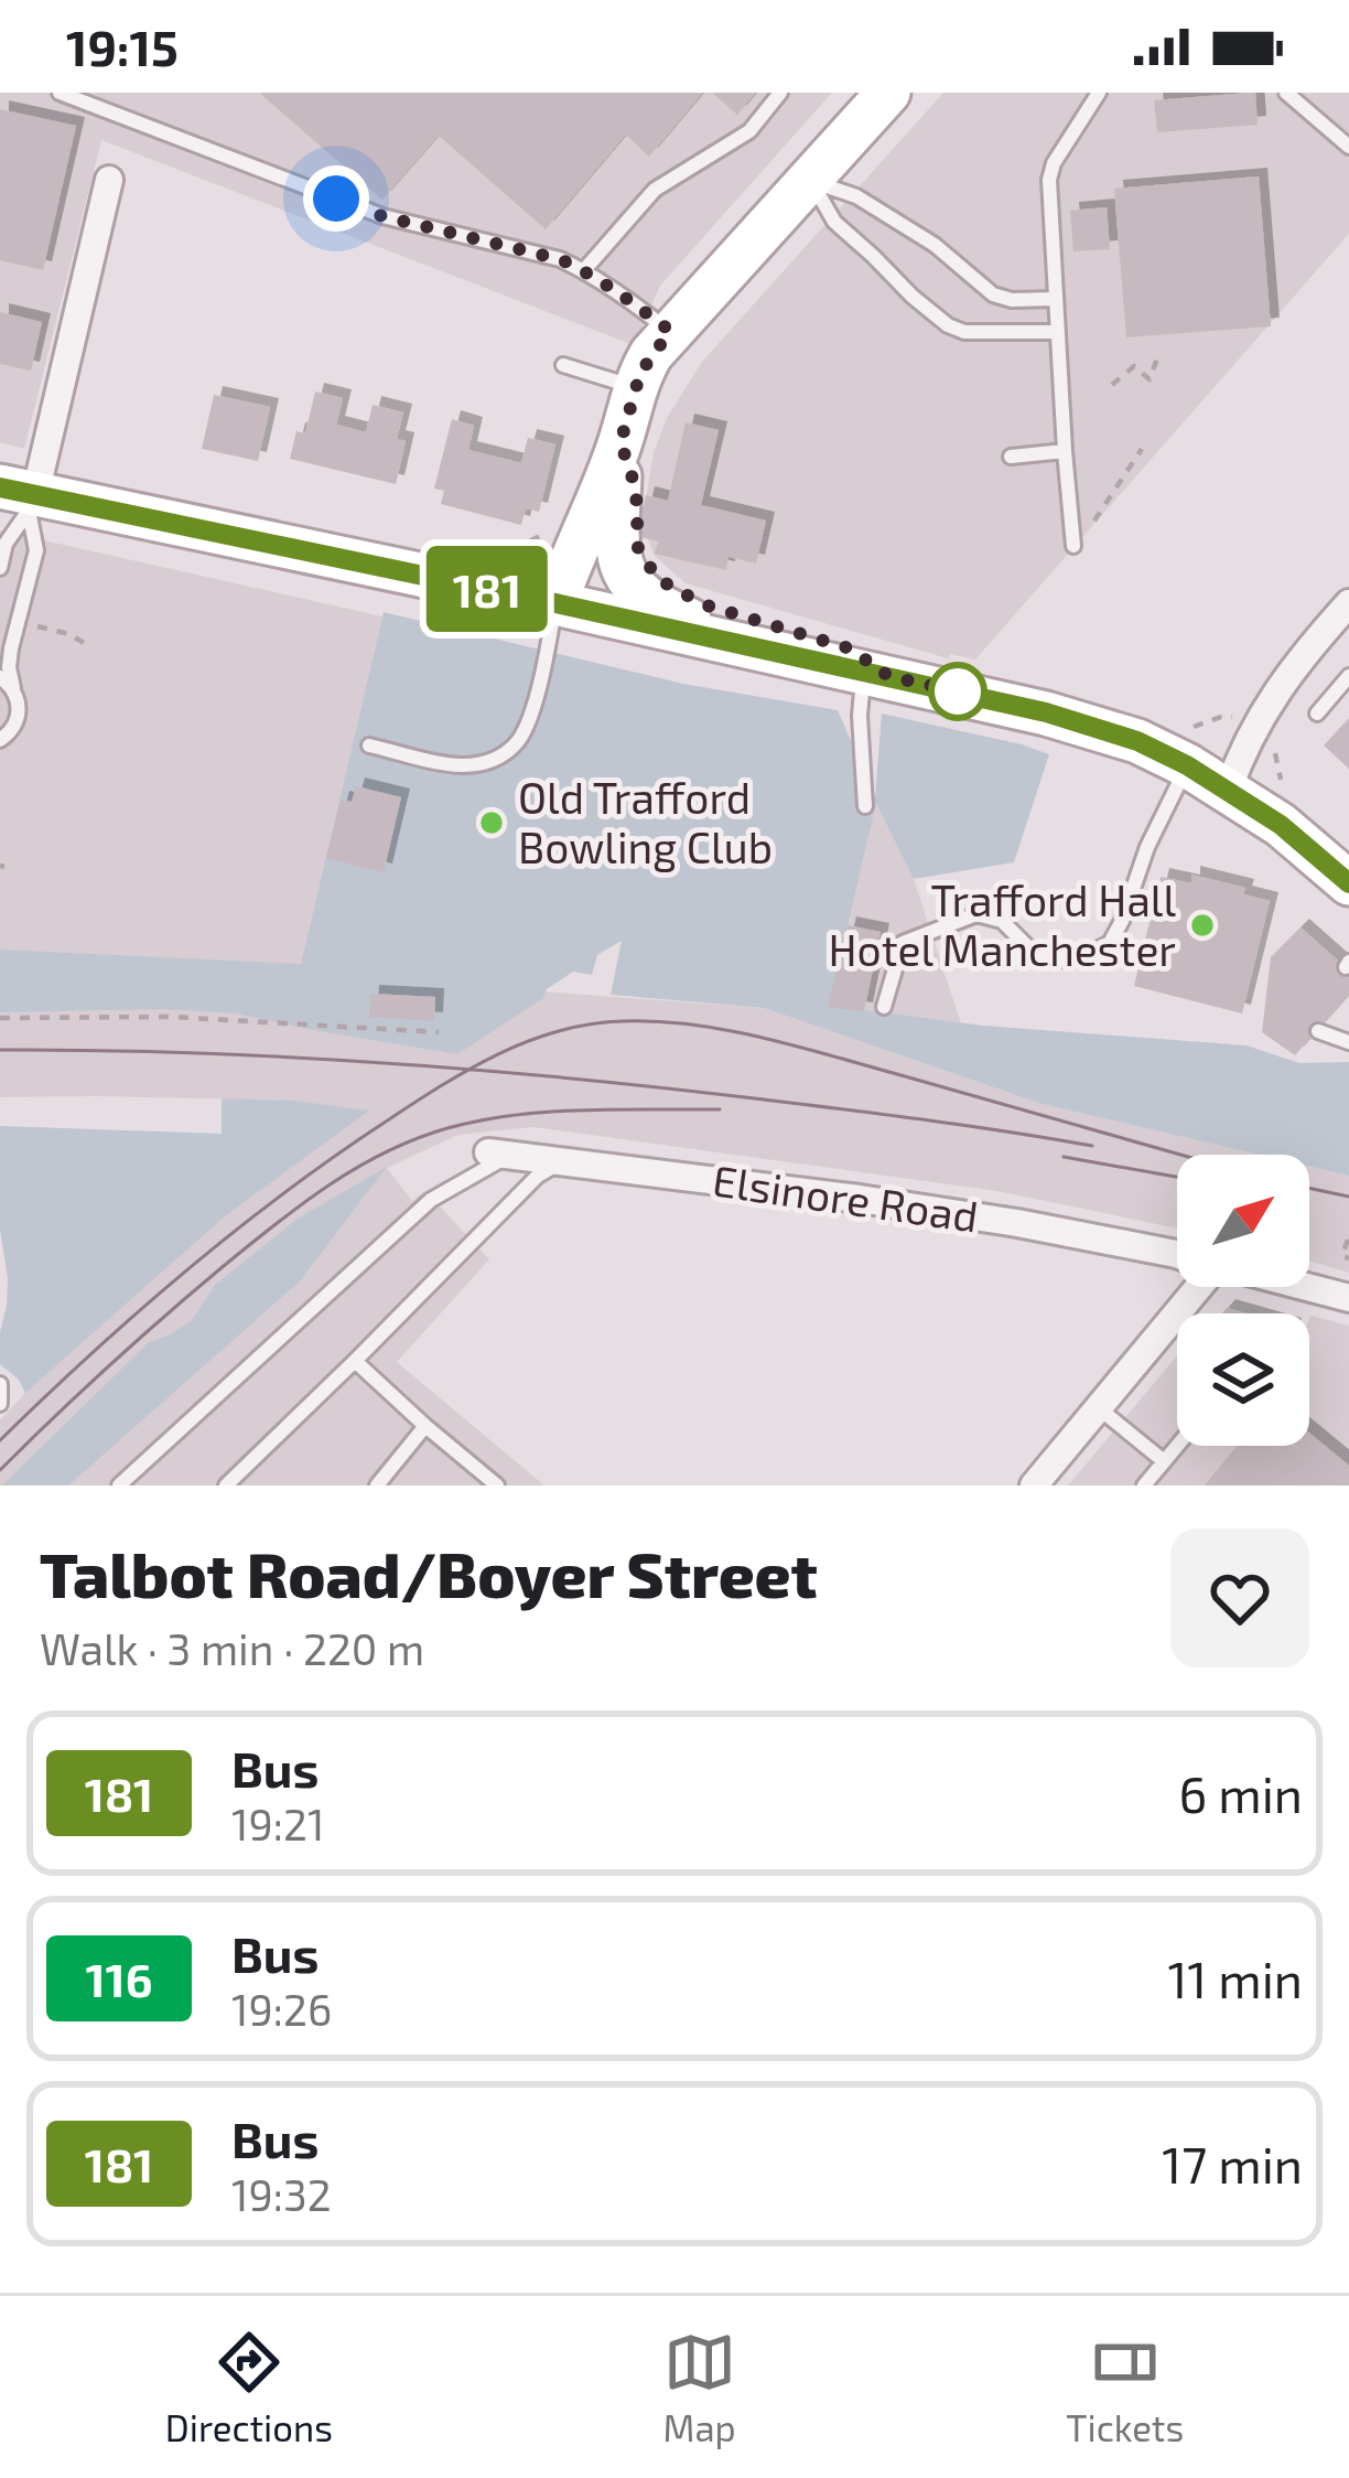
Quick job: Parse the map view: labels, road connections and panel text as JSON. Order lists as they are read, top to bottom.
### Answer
{
  "streets": {
    "street": ["Elsinore Road"]
  },
  "places": ["Old Trafford Bowling Club", "Trafford Hall Hotel Manchester"],
  "lines": ["bus line 181"],
  "north": "top right",
  "page": {
    "status": "19:15",
    "on_map": "181",
    "heading": ["Talbot Road/Boyer Street", "Walk · 3 min · 220 m"],
    "list": [
      {
        "mark": "181",
        "name": "Bus",
        "note": "19:21",
        "value": "6 min"
      },
      {
        "mark": "116",
        "name": "Bus",
        "note": "19:26",
        "value": "11 min"
      },
      {
        "mark": "181",
        "name": "Bus",
        "note": "19:32",
        "value": "17 min"
      }
    ],
    "tabs": ["Directions", "Map", "Tickets"]
  }
}
